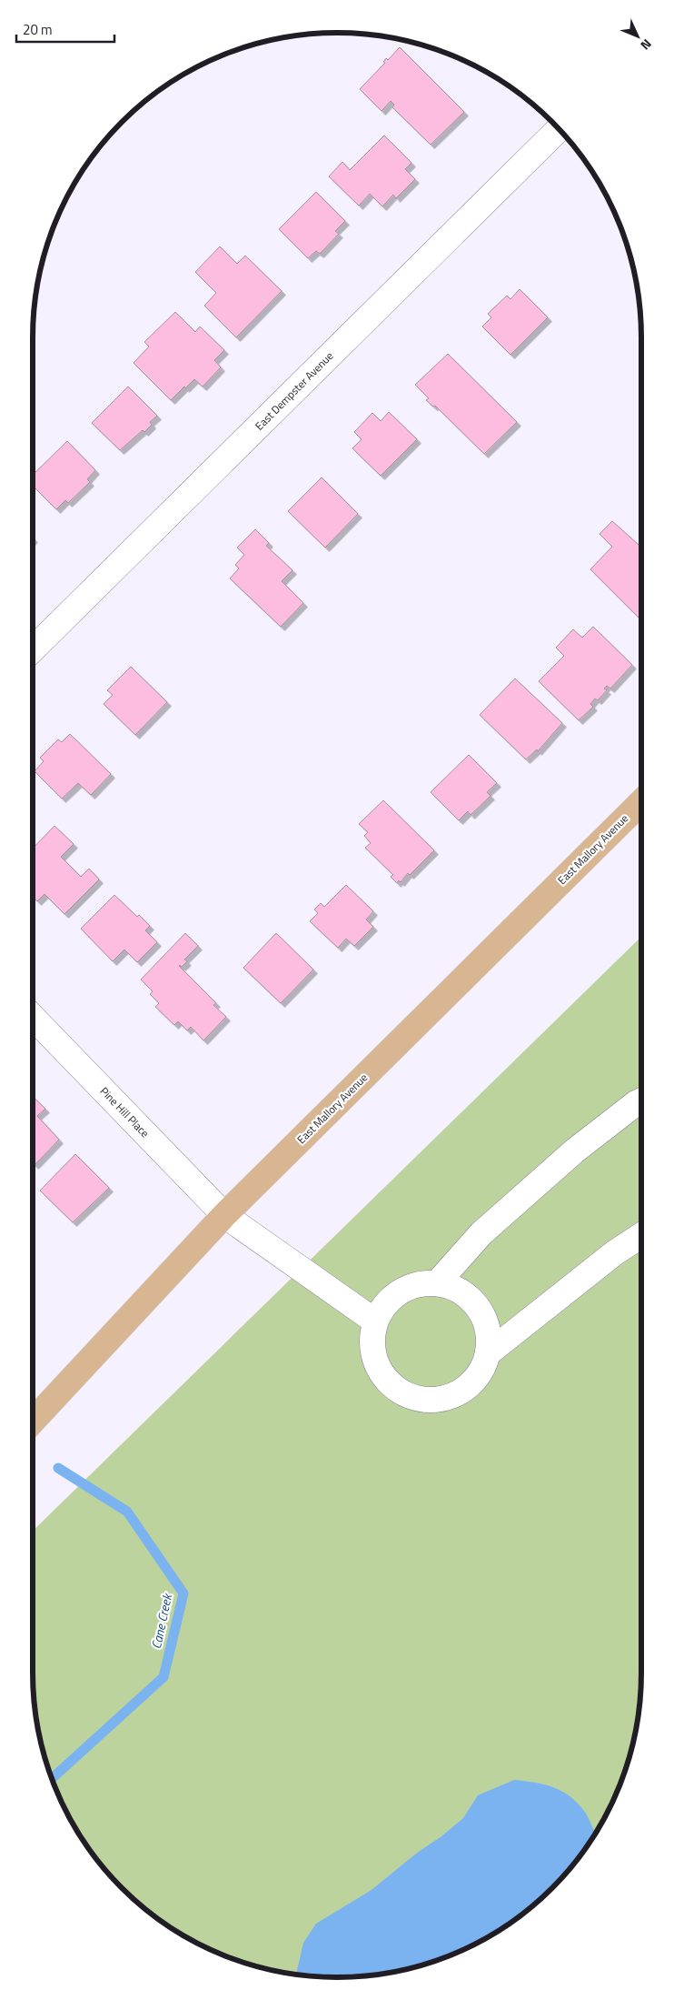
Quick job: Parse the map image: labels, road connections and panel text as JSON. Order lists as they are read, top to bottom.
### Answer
{
  "streets": {
    "main road": ["East Mallory Avenue"],
    "street": ["East Dempster Avenue", "Pine Hill Place"]
  },
  "crossings": [
    ["East Mallory Avenue", "Pine Hill Place"]
  ],
  "water": ["Cane Creek"],
  "scale_bar": "20 m",
  "north": "bottom right"
}
